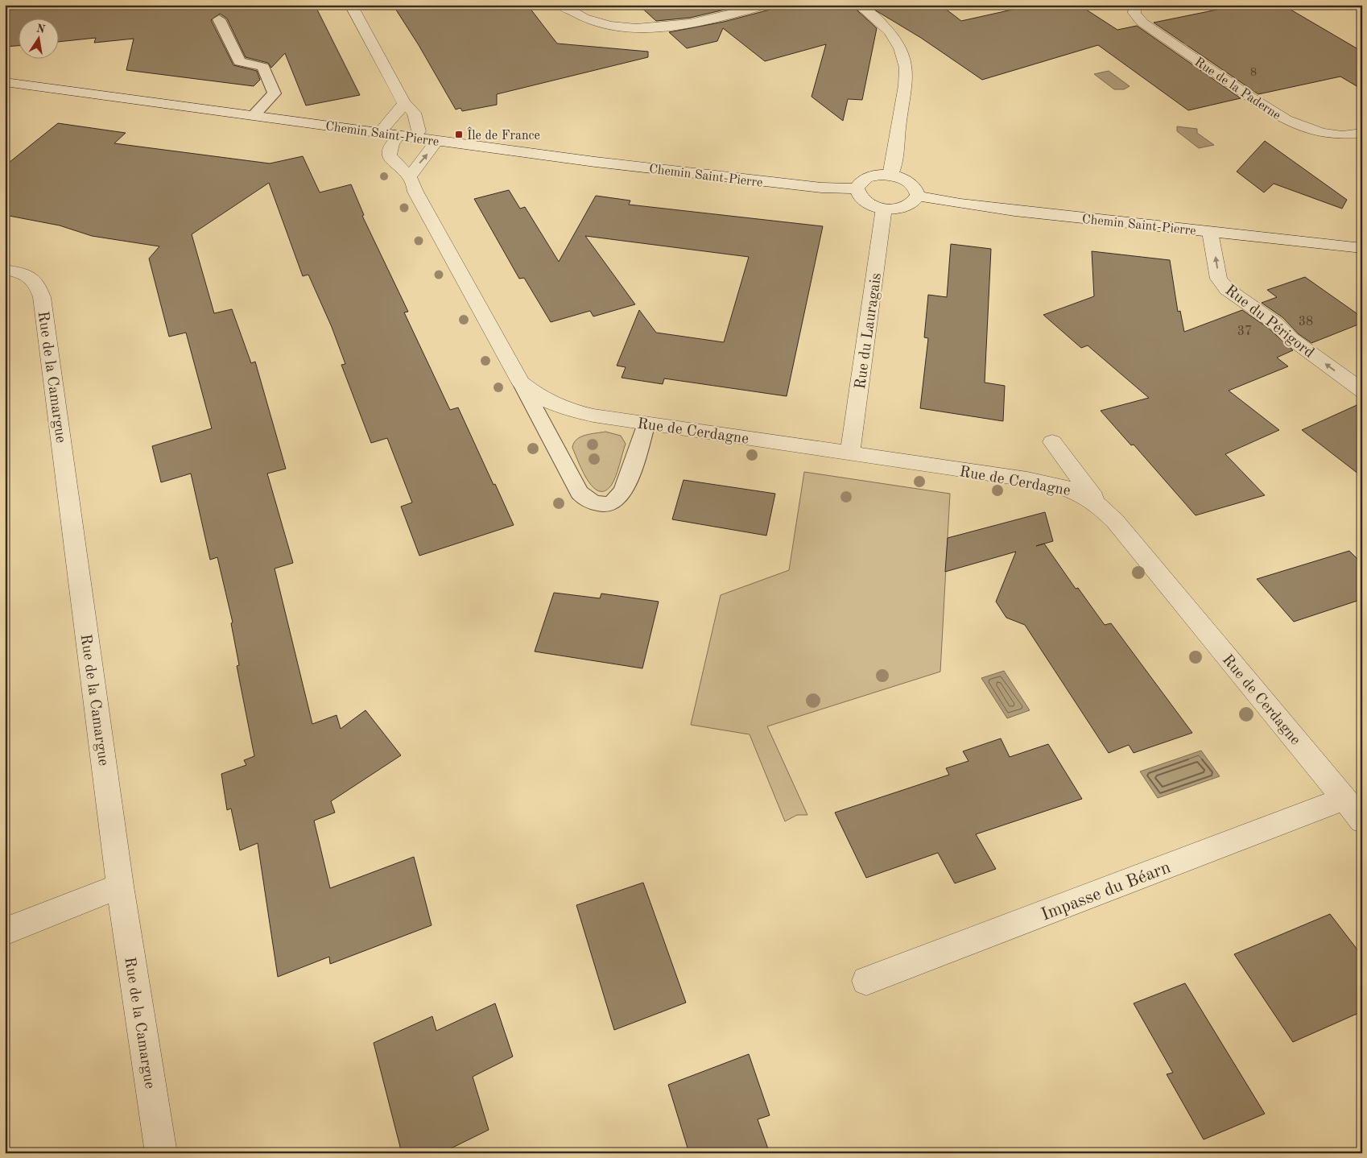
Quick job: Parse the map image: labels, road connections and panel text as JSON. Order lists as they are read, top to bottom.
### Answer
{
  "streets": {
    "street": [
      "Rue de la Paderne",
      "Chemin Saint-Pierre",
      "Rue du Périgord",
      "Rue du Lauragais",
      "Rue de la Camargue",
      "Rue de Cerdagne",
      "Impasse du Béarn"
    ]
  },
  "crossings": [
    ["Chemin Saint-Pierre", "Rue du Périgord"],
    ["Chemin Saint-Pierre", "Rue de Cerdagne"],
    ["Rue du Lauragais", "Rue de Cerdagne"],
    ["Rue de Cerdagne", "Impasse du Béarn"]
  ],
  "one_way": ["Rue du Périgord"],
  "places": {
    "transit": ["Île de France"]
  },
  "house_numbers": ["8", "38", "37"],
  "north": "top"
}
